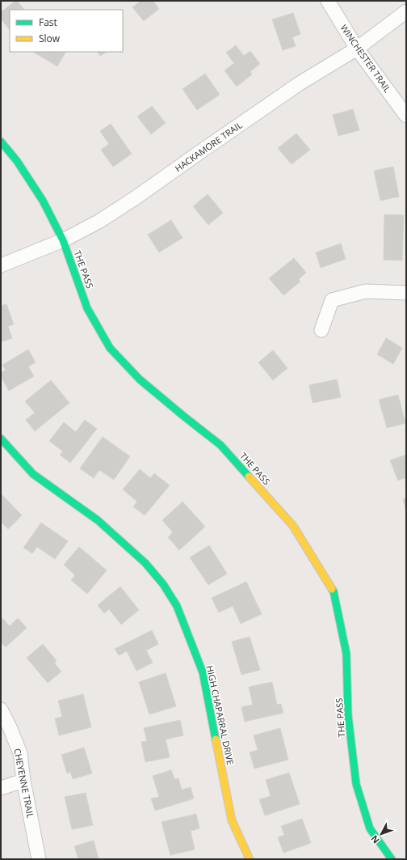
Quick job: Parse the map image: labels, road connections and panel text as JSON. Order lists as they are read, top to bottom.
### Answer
{
  "streets": {
    "street": [
      "WINCHESTER TRAIL",
      "HACKAMORE TRAIL",
      "THE PASS",
      "HIGH CHAPARRAL DRIVE",
      "CHEYENNE TRAIL"
    ]
  },
  "crossings": [
    ["WINCHESTER TRAIL", "HACKAMORE TRAIL"],
    ["HACKAMORE TRAIL", "THE PASS"]
  ],
  "legend": ["Fast", "Slow"],
  "north": "bottom left"
}
